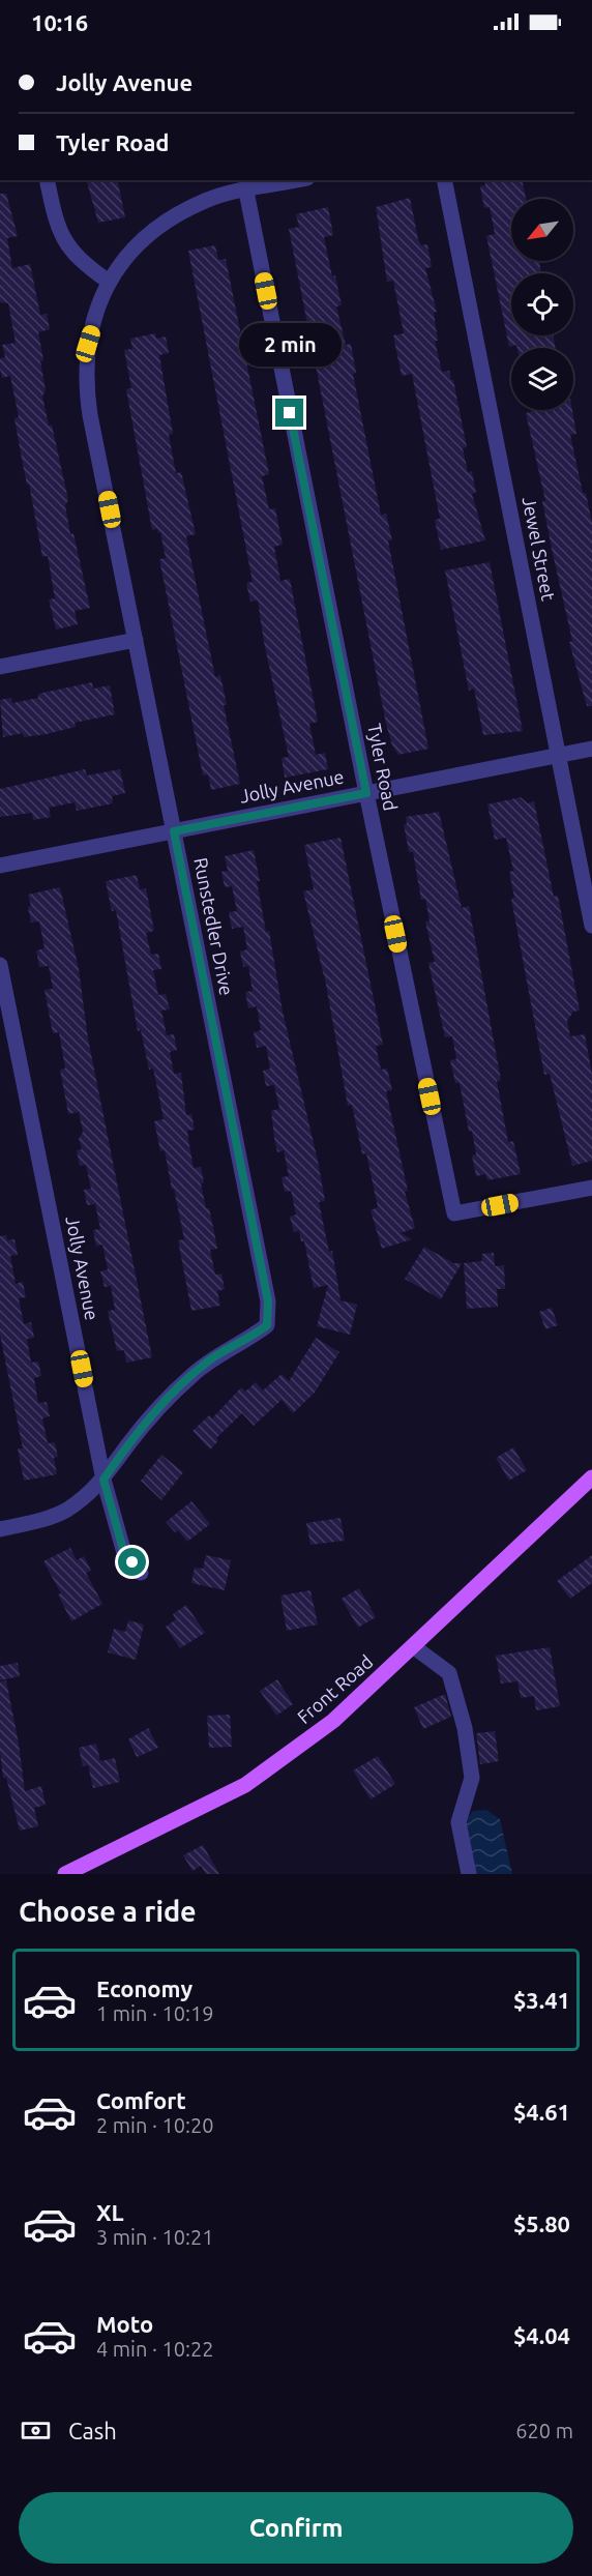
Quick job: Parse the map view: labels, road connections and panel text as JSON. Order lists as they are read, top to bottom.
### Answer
{
  "streets": {
    "main road": ["Front Road"],
    "street": [
      "Jewel Street",
      "Tyler Road",
      "Jolly Avenue",
      "Runstedler Drive"
    ]
  },
  "crossings": [
    ["Jewel Street", "Jolly Avenue"],
    ["Tyler Road", "Jolly Avenue"],
    ["Tyler Road", "Runstedler Drive"],
    ["Jolly Avenue", "Runstedler Drive"]
  ],
  "north": "bottom left",
  "page": {
    "status": "10:16",
    "banner": ["Jolly Avenue", "Tyler Road"],
    "bubble": "2 min",
    "heading": "Choose a ride",
    "list": [
      {
        "name": "Economy",
        "note": "1 min · 10:19",
        "value": "$3.41"
      },
      {
        "name": "Comfort",
        "note": "2 min · 10:20",
        "value": "$4.61"
      },
      {
        "name": "XL",
        "note": "3 min · 10:21",
        "value": "$5.80"
      },
      {
        "name": "Moto",
        "note": "4 min · 10:22",
        "value": "$4.04"
      }
    ],
    "pay": ["Cash", "620 m"],
    "buttons": "Confirm"
  }
}
